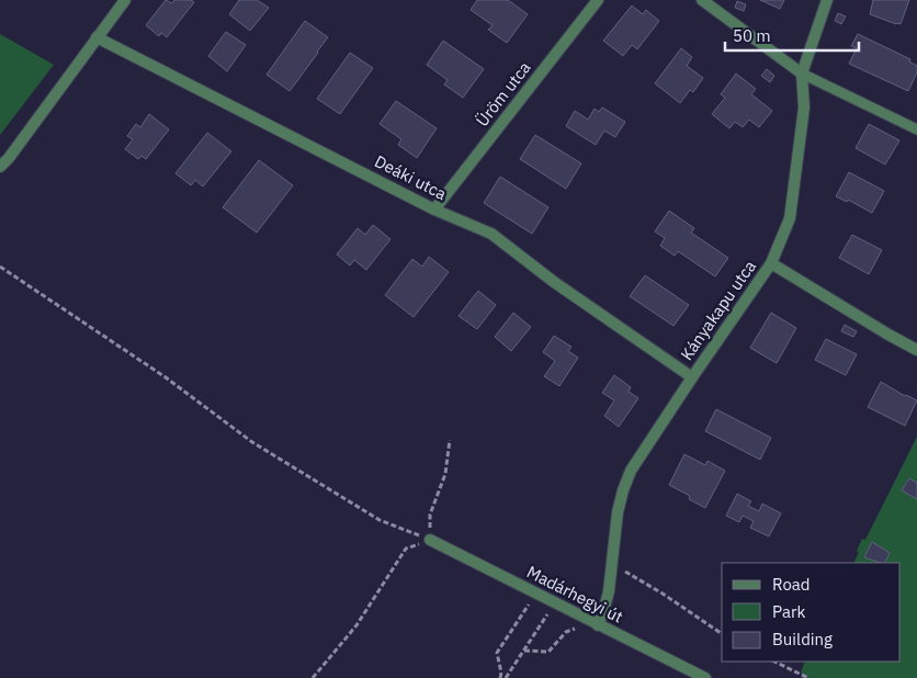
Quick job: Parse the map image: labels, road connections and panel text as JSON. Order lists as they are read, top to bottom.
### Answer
{
  "streets": {
    "street": [
      "Üröm utca",
      "Deáki utca",
      "Kányakapu utca",
      "Madárhegyi út"
    ]
  },
  "crossings": [
    ["Üröm utca", "Deáki utca"],
    ["Deáki utca", "Kányakapu utca"],
    ["Kányakapu utca", "Madárhegyi út"]
  ],
  "legend": ["Road", "Park", "Building"],
  "scale_bar": "50 m"
}
